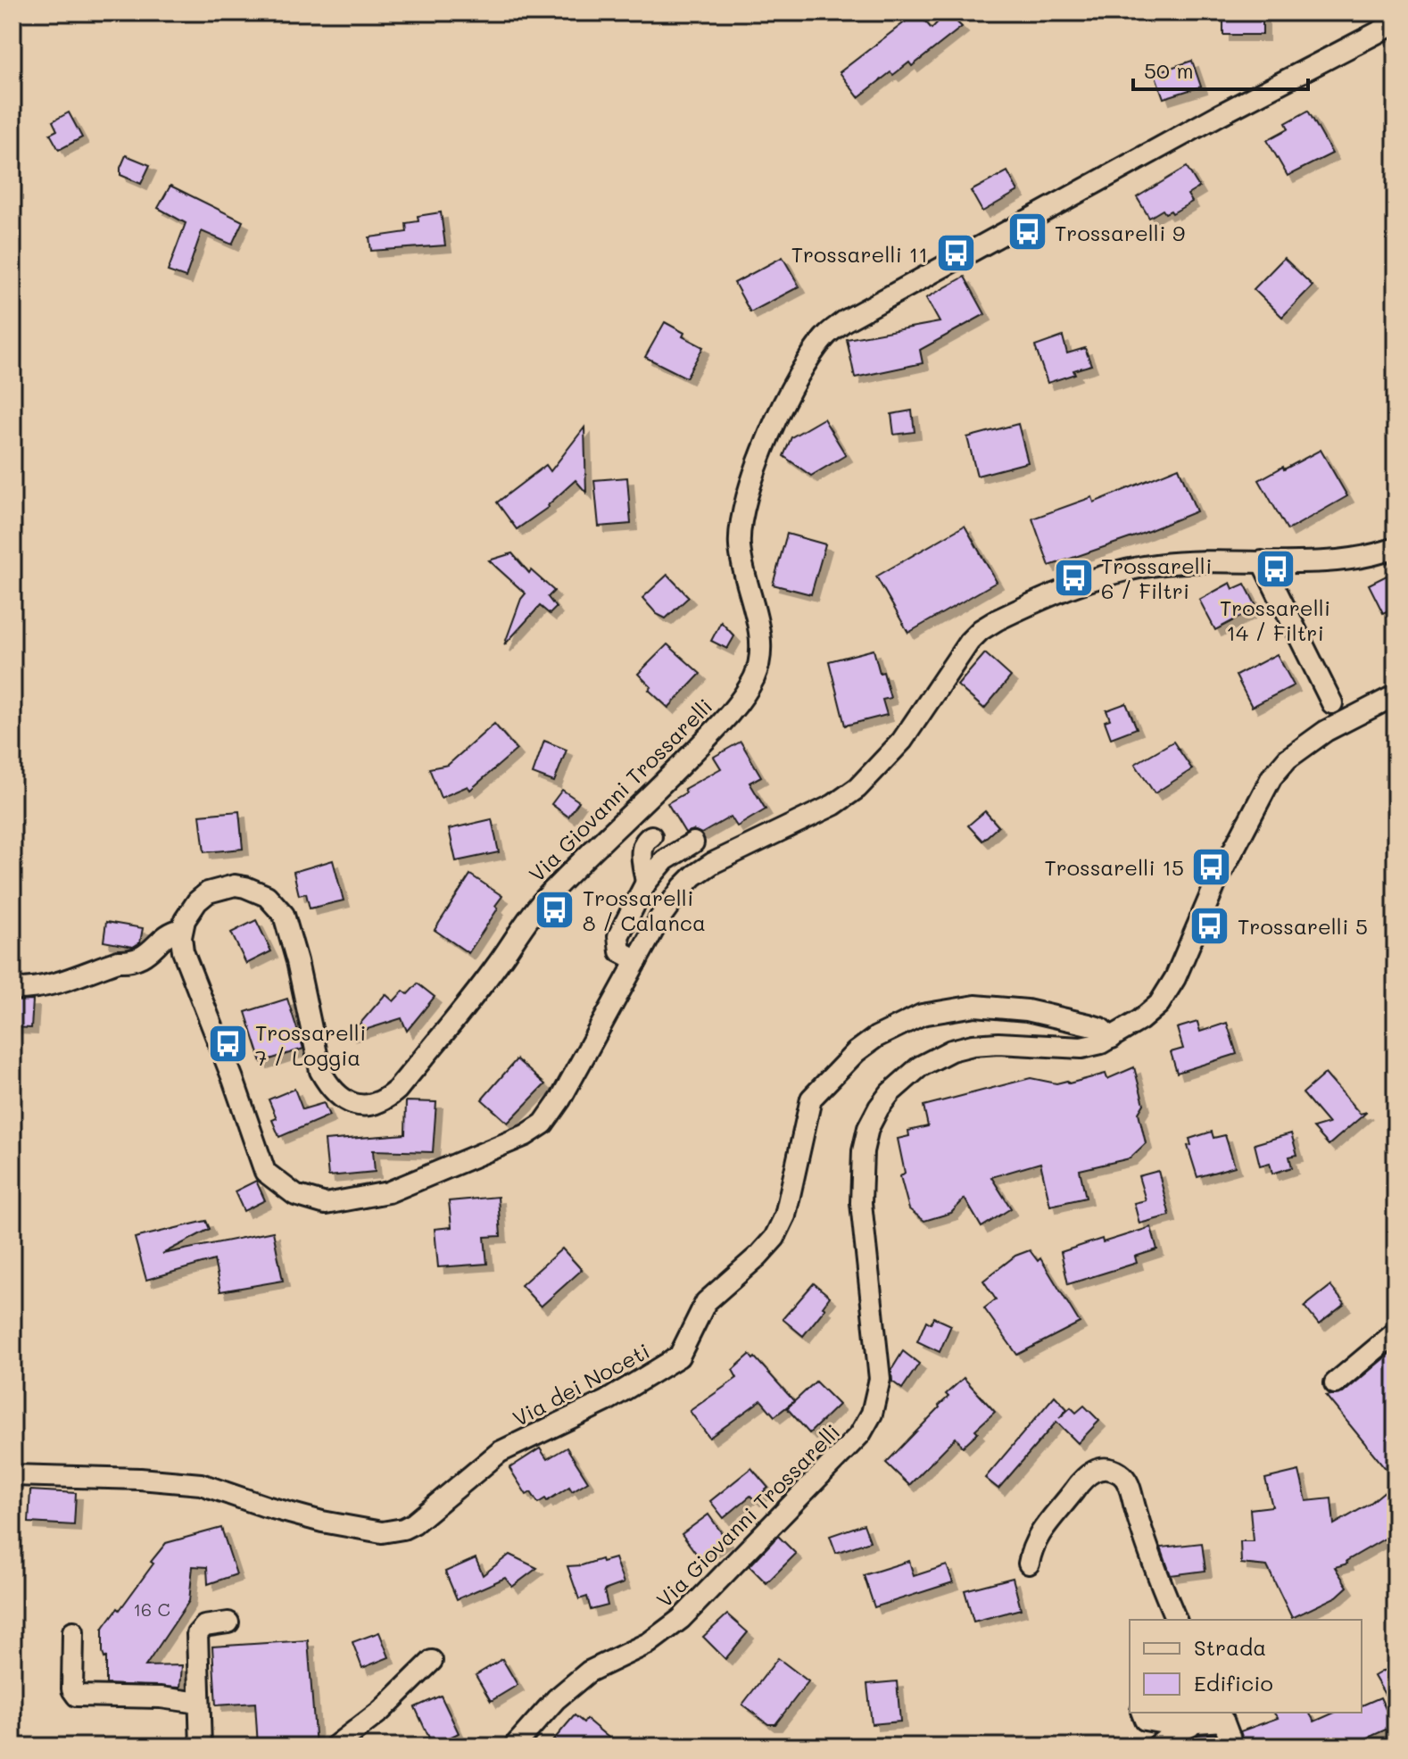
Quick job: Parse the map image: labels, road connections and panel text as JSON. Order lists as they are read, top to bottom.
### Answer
{
  "streets": {
    "street": ["Via Giovanni Trossarelli", "Via dei Noceti"]
  },
  "crossings": [
    ["Via Giovanni Trossarelli", "Via dei Noceti"]
  ],
  "places": {
    "bus stop": [
      "Trossarelli 9",
      "Trossarelli 11",
      "Trossarelli 14 / Filtri",
      "Trossarelli 6 / Filtri",
      "Trossarelli 15",
      "Trossarelli 8 / Calanca",
      "Trossarelli 5",
      "Trossarelli 7 / Loggia"
    ]
  },
  "house_numbers": ["16 C"],
  "legend": ["Strada", "Edificio"],
  "scale_bar": "50 m"
}
